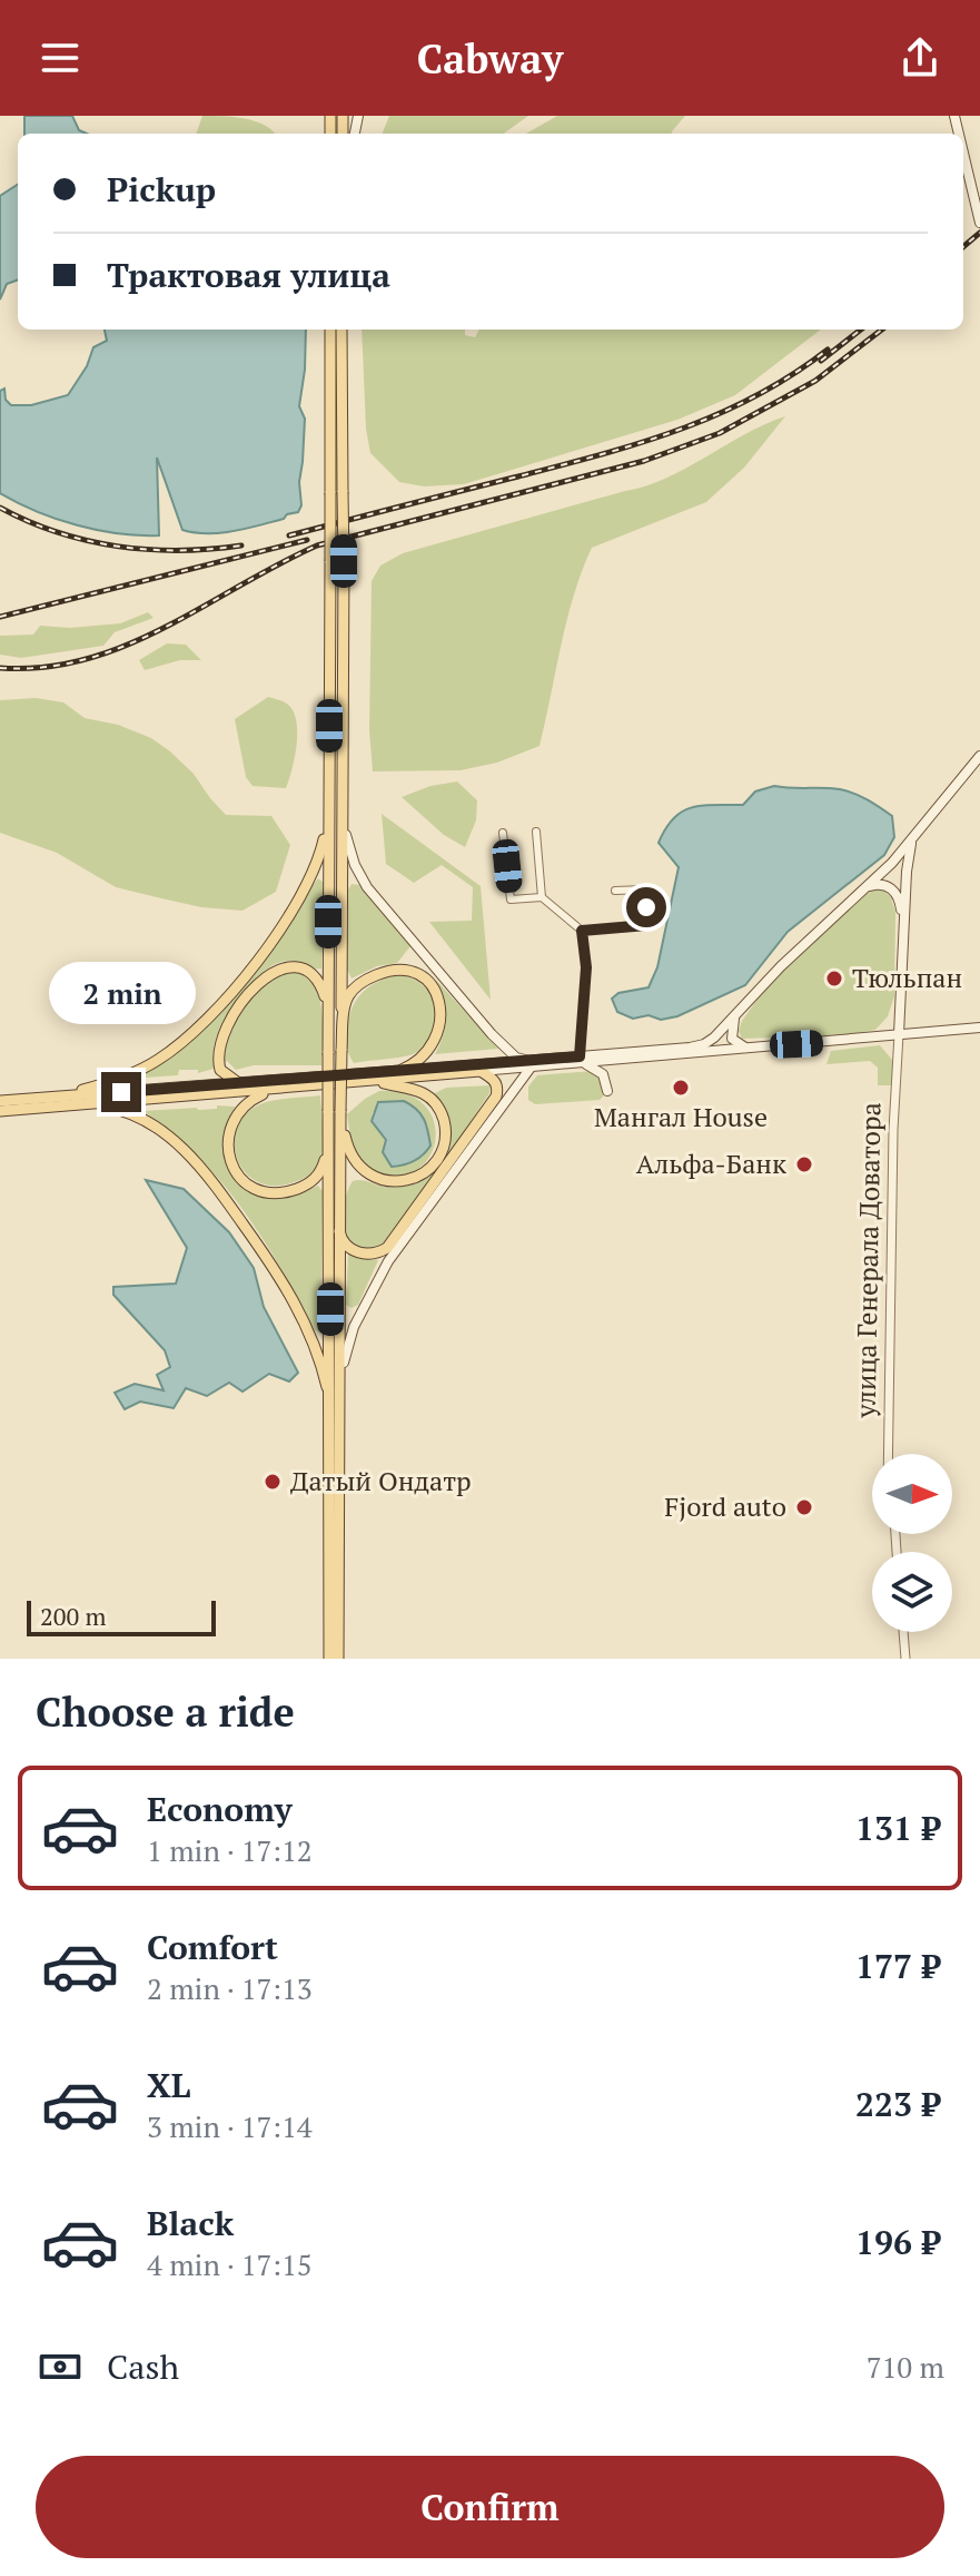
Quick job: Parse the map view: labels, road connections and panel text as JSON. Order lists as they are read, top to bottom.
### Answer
{
  "streets": {
    "street": ["улица Генерала Доватора"]
  },
  "places": [
    "Тюльпан",
    "Мангал House",
    "Альфа-Банк",
    "Датый Ондатр",
    "Fjord auto"
  ],
  "scale_bar": "200 m",
  "north": "right",
  "page": {
    "header": "Cabway",
    "banner": ["Pickup", "Трактовая улица"],
    "bubble": "2 min",
    "scale": "200 m",
    "heading": "Choose a ride",
    "list": [
      {
        "name": "Economy",
        "note": "1 min · 17:12",
        "value": "131 ₽"
      },
      {
        "name": "Comfort",
        "note": "2 min · 17:13",
        "value": "177 ₽"
      },
      {
        "name": "XL",
        "note": "3 min · 17:14",
        "value": "223 ₽"
      },
      {
        "name": "Black",
        "note": "4 min · 17:15",
        "value": "196 ₽"
      }
    ],
    "pay": ["Cash", "710 m"],
    "buttons": "Confirm"
  }
}
